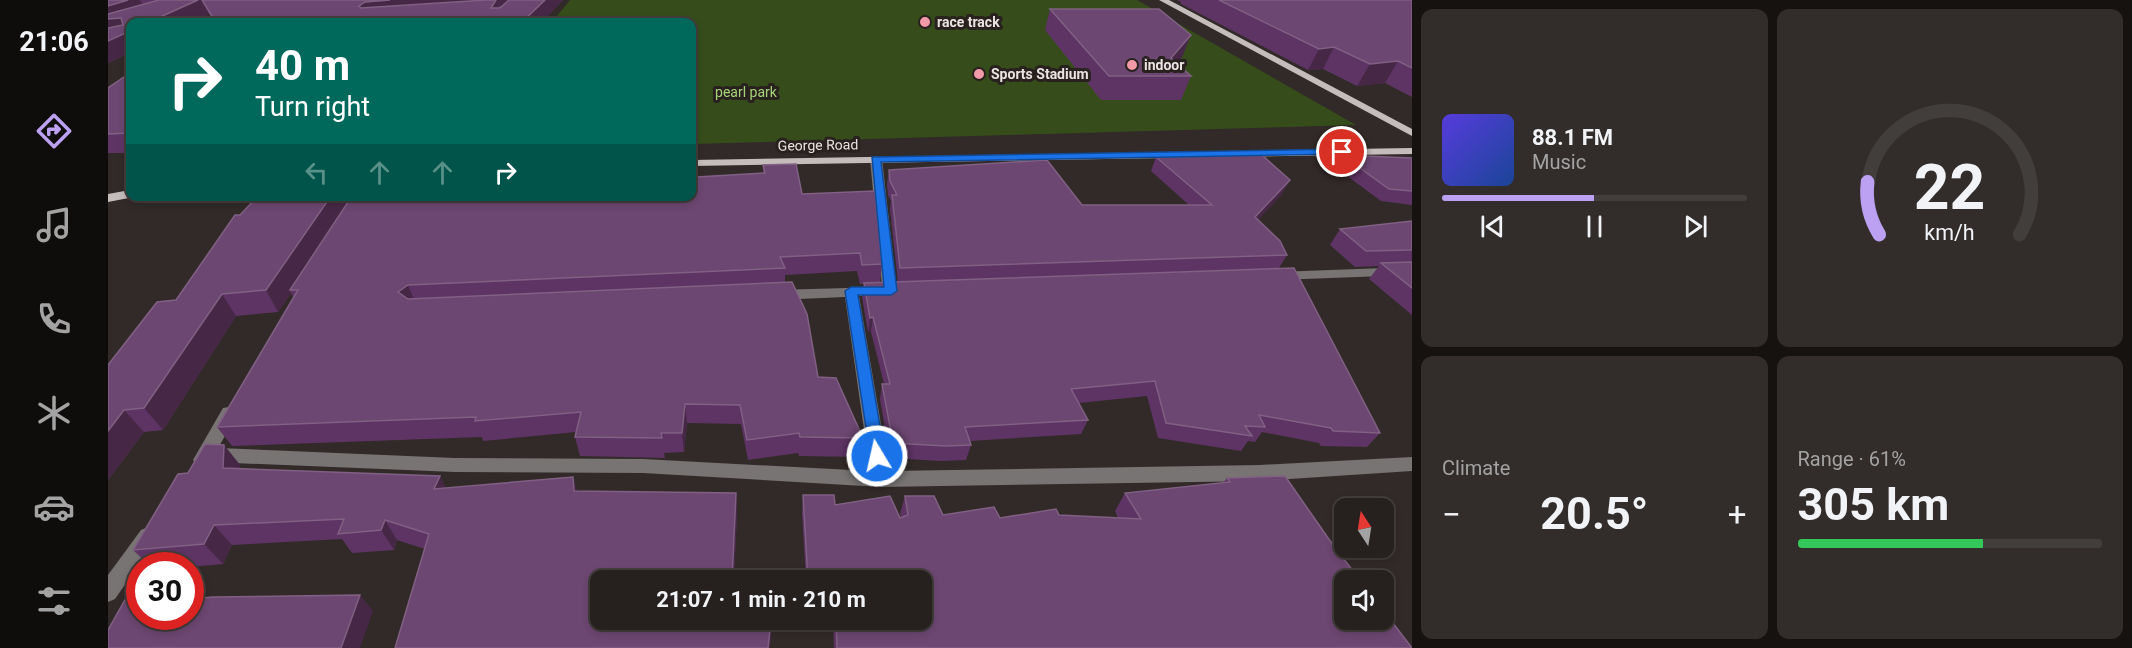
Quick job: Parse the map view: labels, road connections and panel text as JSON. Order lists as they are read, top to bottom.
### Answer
{
  "streets": {
    "main road": ["George Road"]
  },
  "parks": ["pearl park"],
  "places": ["race track", "indoor", "Sports Stadium"],
  "north": "top",
  "page": {
    "tabs": "21:06",
    "turn": ["40 m", "Turn right"],
    "song": ["88.1 FM", "Music"],
    "tile": [
      "Climate",
      ["Range · 61%", "305 km"]
    ],
    "heat": ["−", "20.5°", "+"],
    "limit": "30",
    "trip": "21:07 · 1 min · 210 m",
    "gauge": ["22", "km/h"]
  }
}
